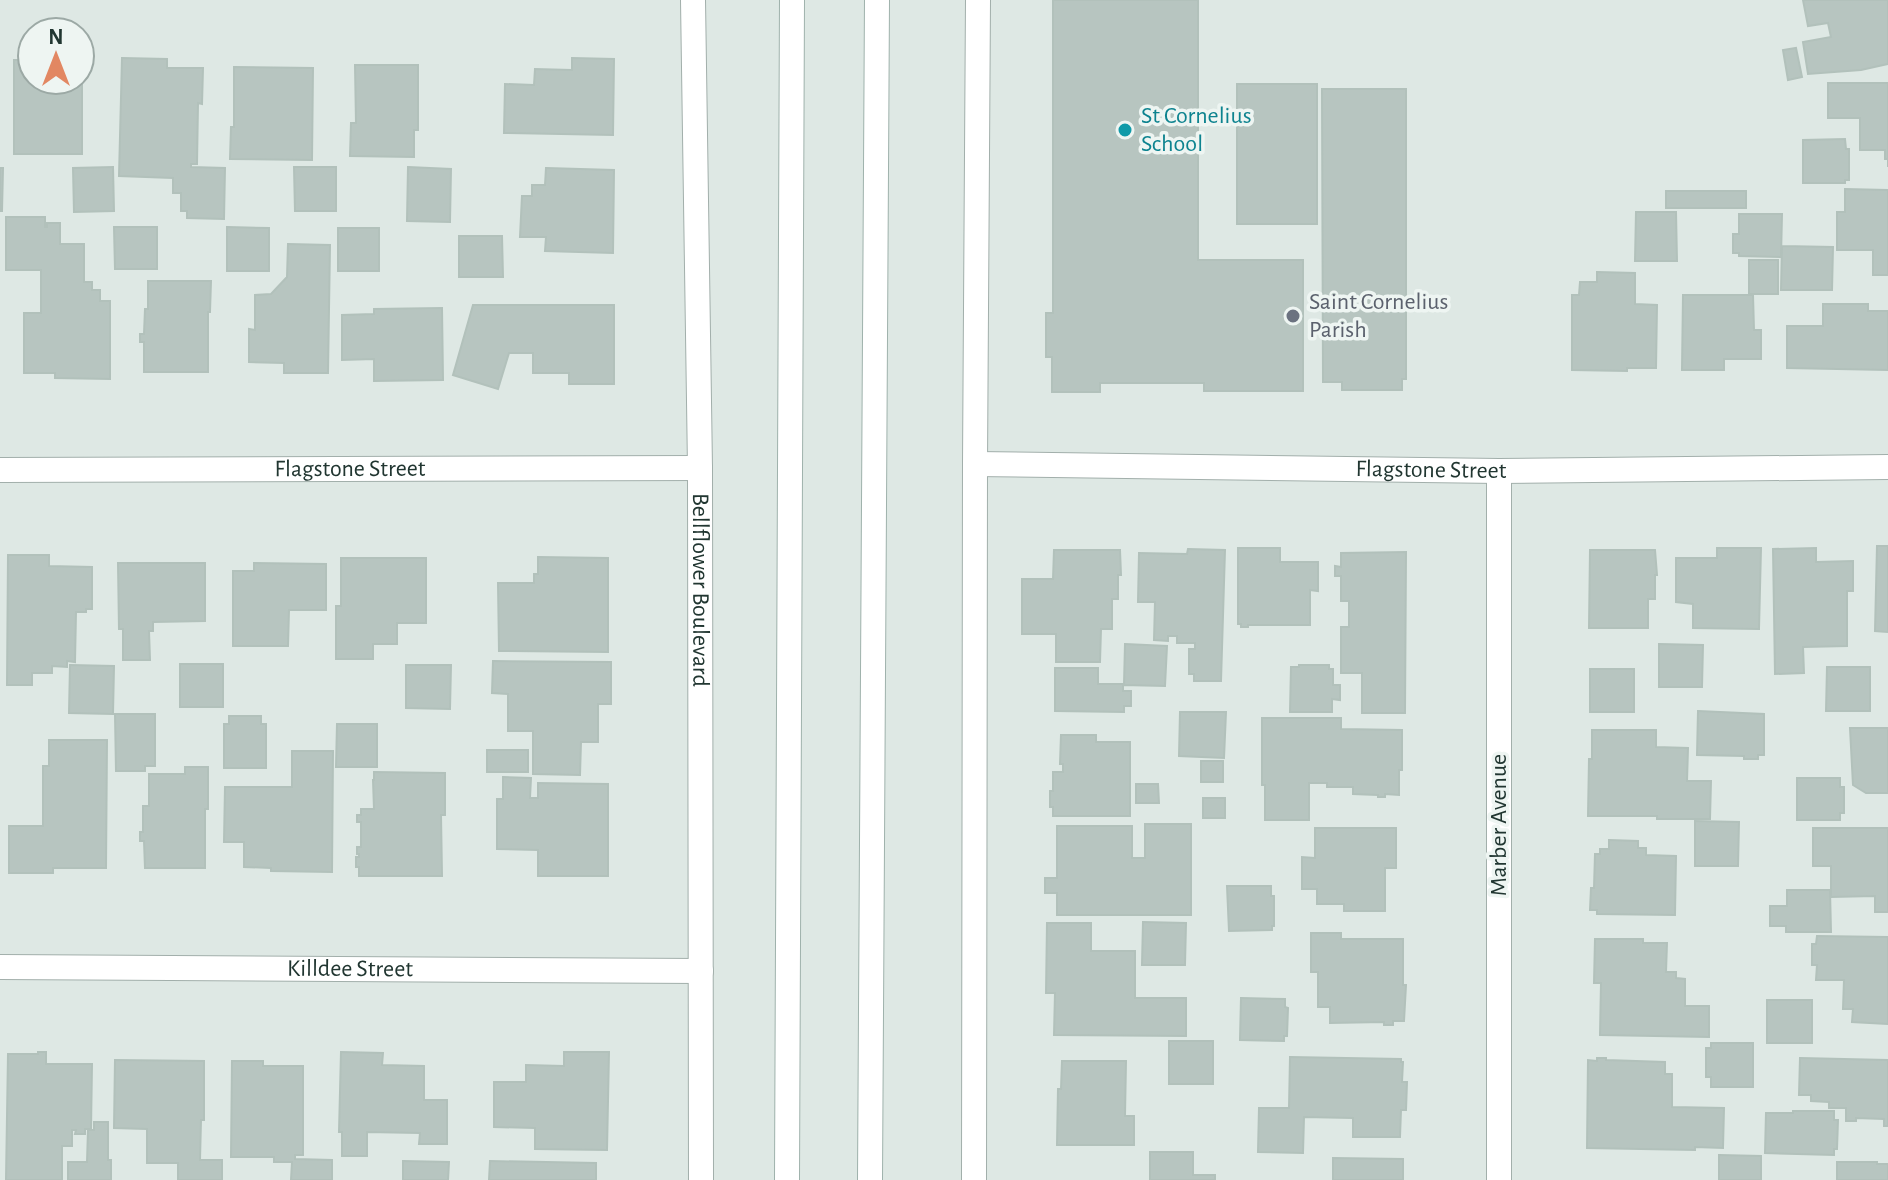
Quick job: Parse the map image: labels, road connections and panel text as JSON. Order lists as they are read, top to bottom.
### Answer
{
  "streets": {
    "street": [
      "Flagstone Street",
      "Bellflower Boulevard",
      "Marber Avenue",
      "Killdee Street"
    ]
  },
  "crossings": [
    ["Flagstone Street", "Bellflower Boulevard"],
    ["Flagstone Street", "Marber Avenue"],
    ["Bellflower Boulevard", "Killdee Street"]
  ],
  "places": ["St Cornelius School", "Saint Cornelius Parish"],
  "north": "top"
}
